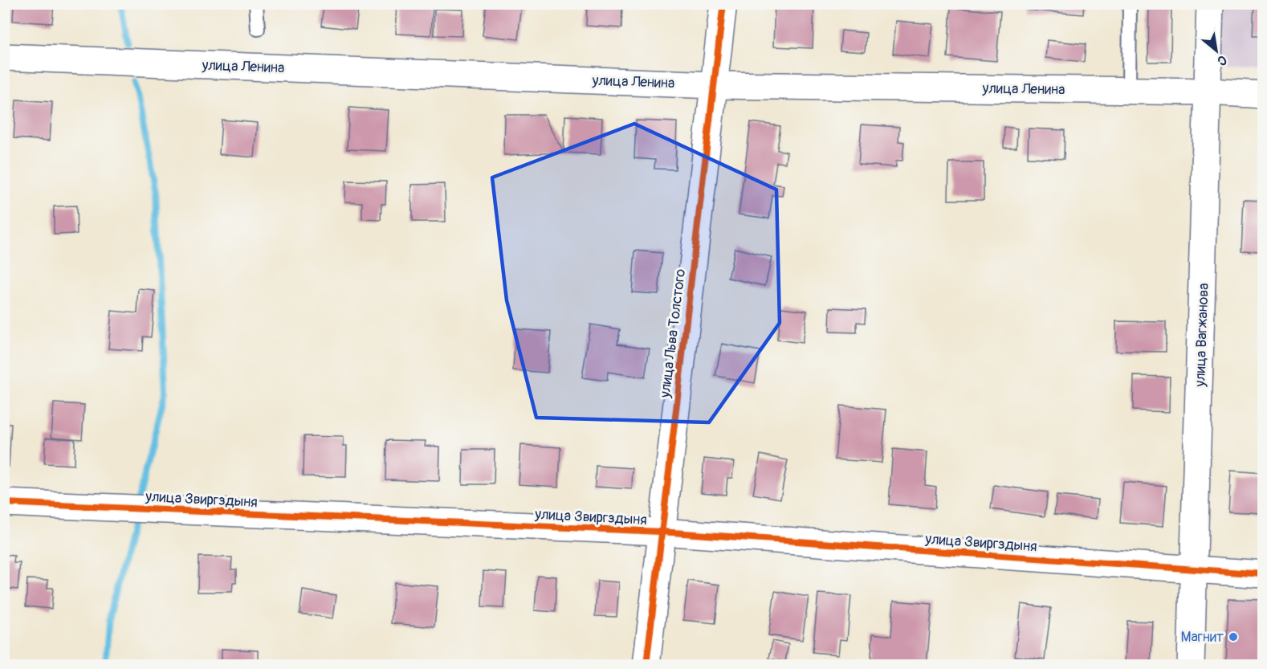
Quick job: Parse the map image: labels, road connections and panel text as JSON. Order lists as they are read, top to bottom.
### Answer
{
  "streets": {
    "street": [
      "улица Ленина",
      "улица Льва Толстого",
      "улица Вагжанова",
      "улица Звиргздыня"
    ]
  },
  "crossings": [
    ["улица Ленина", "улица Льва Толстого"],
    ["улица Ленина", "улица Вагжанова"],
    ["улица Льва Толстого", "улица Звиргздыня"],
    ["улица Вагжанова", "улица Звиргздыня"]
  ],
  "places": ["Магнит"],
  "north": "bottom right"
}
